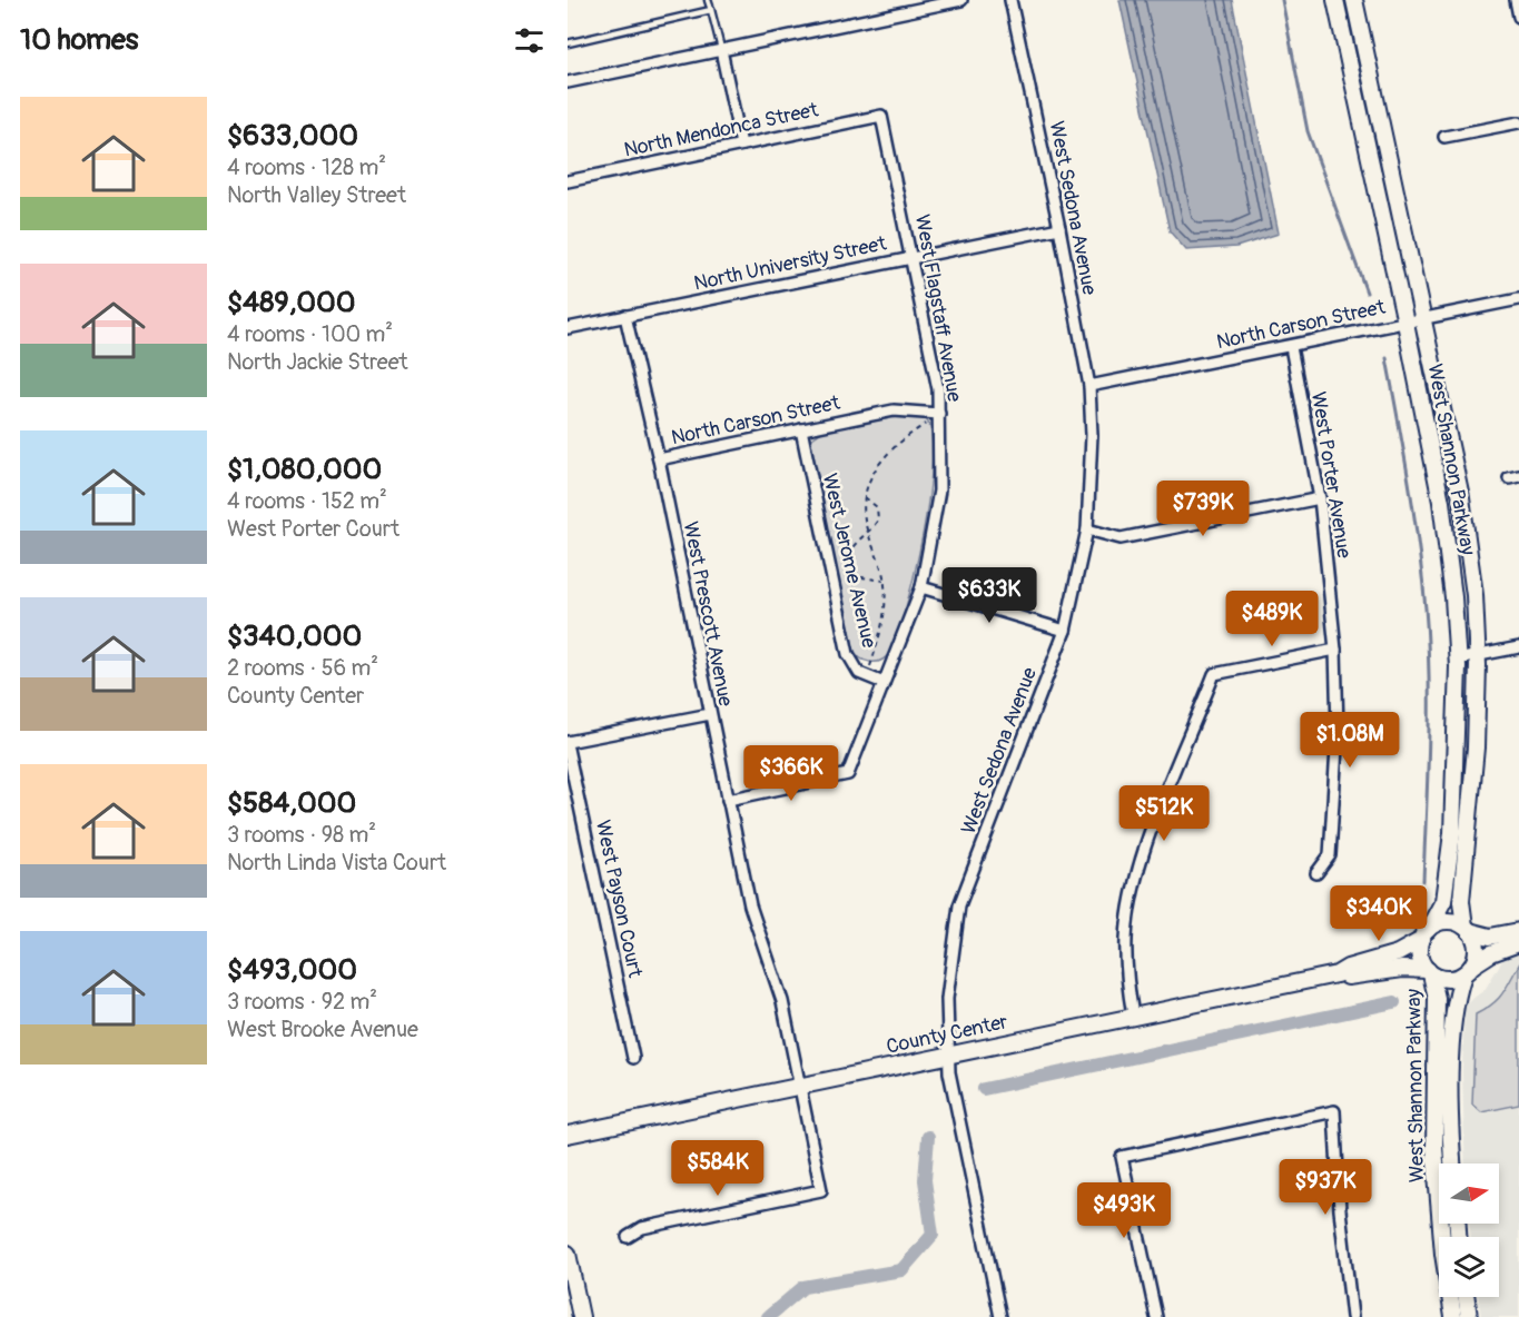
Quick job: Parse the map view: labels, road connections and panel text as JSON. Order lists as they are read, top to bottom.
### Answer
{
  "streets": {
    "street": [
      "North Mendonca Street",
      "West Sedona Avenue",
      "North University Street",
      "West Flagstaff Avenue",
      "North Carson Street",
      "West Shannon Parkway",
      "West Porter Avenue",
      "West Jerome Avenue",
      "West Prescott Avenue",
      "West Payson Court",
      "County Center"
    ]
  },
  "crossings": [
    ["North Mendonca Street", "West Flagstaff Avenue"],
    ["West Sedona Avenue", "North University Street"],
    ["West Sedona Avenue", "North Carson Street"],
    ["West Sedona Avenue", "County Center"],
    ["North University Street", "West Flagstaff Avenue"],
    ["North University Street", "West Prescott Avenue"],
    ["West Flagstaff Avenue", "North Carson Street"],
    ["West Flagstaff Avenue", "West Jerome Avenue"],
    ["West Flagstaff Avenue", "West Prescott Avenue"],
    ["North Carson Street", "West Shannon Parkway"],
    ["North Carson Street", "West Porter Avenue"],
    ["North Carson Street", "West Jerome Avenue"],
    ["North Carson Street", "West Prescott Avenue"],
    ["West Shannon Parkway", "County Center"],
    ["West Prescott Avenue", "County Center"]
  ],
  "north": "right",
  "page": {
    "heading": "10 homes",
    "list": [
      {
        "name": "$633,000",
        "note": "4 rooms · 128 m² · North Valley Street"
      },
      {
        "name": "$489,000",
        "note": "4 rooms · 100 m² · North Jackie Street"
      },
      {
        "name": "$1,080,000",
        "note": "4 rooms · 152 m² · West Porter Court"
      },
      {
        "name": "$340,000",
        "note": "2 rooms · 56 m² · County Center"
      },
      {
        "name": "$584,000",
        "note": "3 rooms · 98 m² · North Linda Vista Court"
      },
      {
        "name": "$493,000",
        "note": "3 rooms · 92 m² · West Brooke Avenue"
      }
    ],
    "price": [
      "$739K",
      "$633K",
      "$489K",
      "$1.08M",
      "$366K",
      "$512K",
      "$340K",
      "$584K",
      "$937K",
      "$493K"
    ]
  }
}
